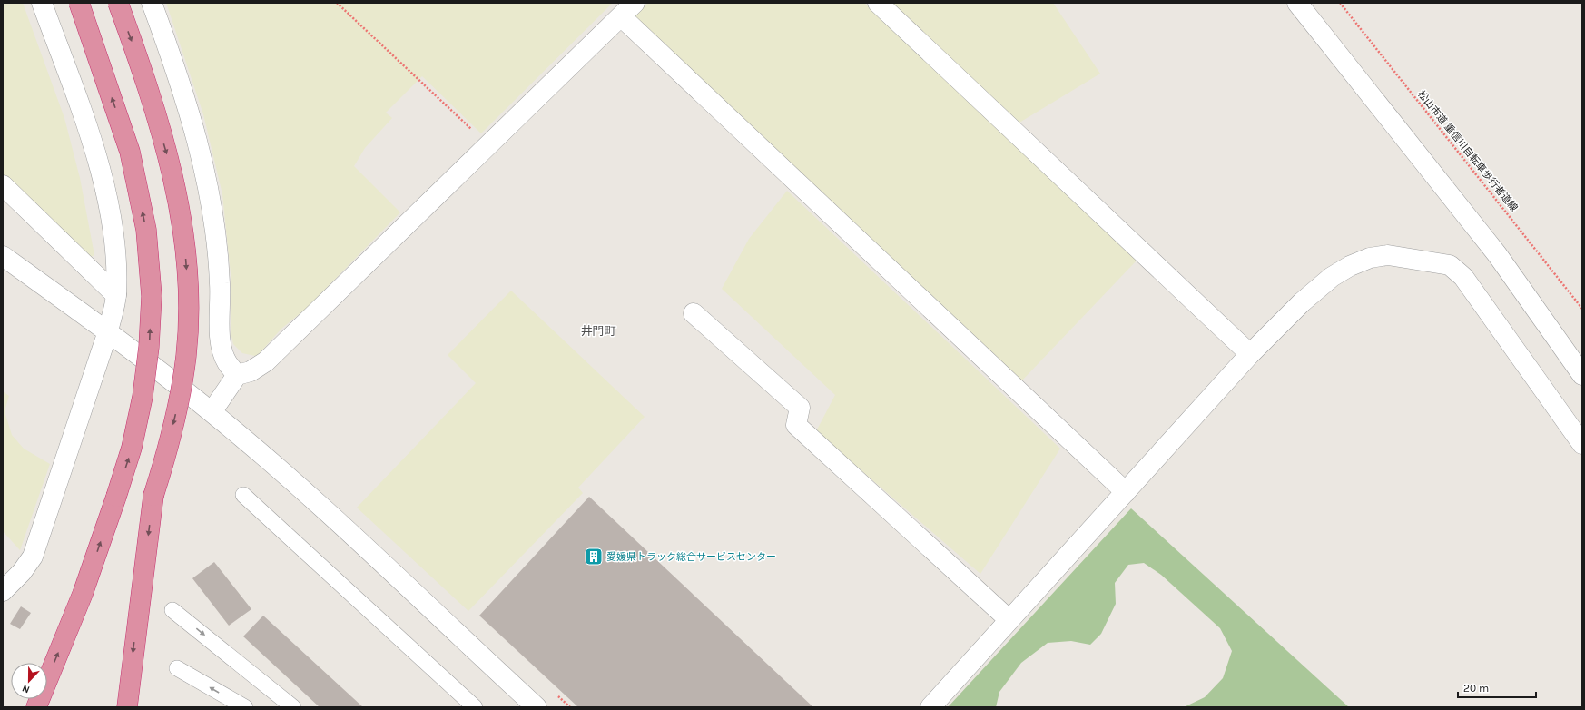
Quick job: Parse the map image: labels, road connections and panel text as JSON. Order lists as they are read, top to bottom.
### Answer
{
  "streets": {
    "path": ["松山市道 重信川自転車歩行者道線"]
  },
  "districts": ["井門町"],
  "places": {
    "building": ["愛媛県トラック総合サービスセンター"]
  },
  "scale_bar": "20 m",
  "north": "bottom"
}
